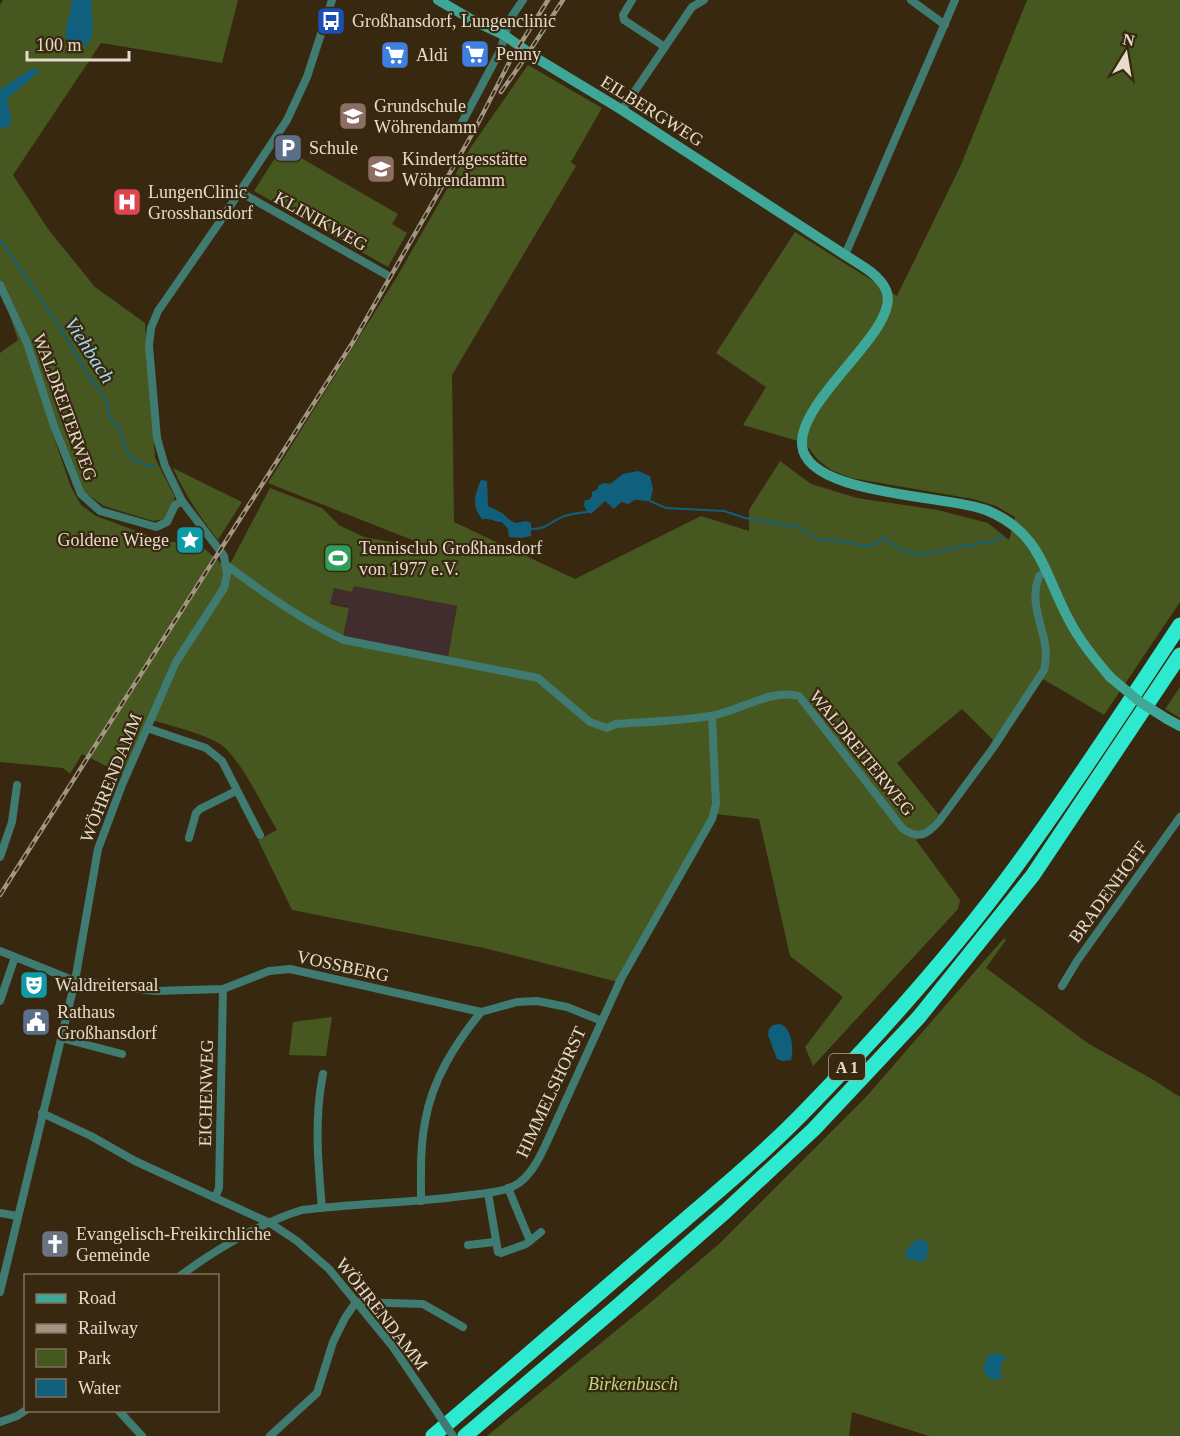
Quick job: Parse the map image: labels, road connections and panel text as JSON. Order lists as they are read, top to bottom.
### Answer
{
  "streets": {
    "highway": ["A 1"],
    "main road": ["EILBERGWEG"],
    "street": [
      "KLINIKWEG",
      "WALDREITERWEG",
      "WÖHRENDAMM",
      "BRADENHOFF",
      "VOSSBERG",
      "HIMMELSHORST",
      "EICHENWEG"
    ]
  },
  "crossings": [
    ["EILBERGWEG", "WALDREITERWEG"],
    ["WALDREITERWEG", "WÖHRENDAMM"],
    ["WALDREITERWEG", "HIMMELSHORST"],
    ["WÖHRENDAMM", "VOSSBERG"],
    ["WÖHRENDAMM", "HIMMELSHORST"],
    ["WÖHRENDAMM", "EICHENWEG"],
    ["VOSSBERG", "HIMMELSHORST"],
    ["VOSSBERG", "EICHENWEG"]
  ],
  "water": ["Viehbach"],
  "parks": ["Birkenbusch"],
  "places": {
    "bus stop": ["Großhansdorf, Lungenclinic"],
    "supermarket": ["Penny", "Aldi"],
    "school or university": ["Grundschule Wöhrendamm", "Kindertagesstätte Wöhrendamm"],
    "parking": ["Schule"],
    "hospital": ["LungenClinic Grosshansdorf"],
    "place": ["Goldene Wiege"],
    "sports": ["Tennisclub Großhansdorf von 1977 e.V."],
    "theatre": ["Waldreitersaal"],
    "public building": ["Rathaus Großhansdorf"],
    "church": ["Evangelisch-Freikirchliche Gemeinde"]
  },
  "legend": [
    "Road",
    "Railway",
    "Park",
    "Water"
  ],
  "scale_bar": "100 m",
  "north": "top"
}
